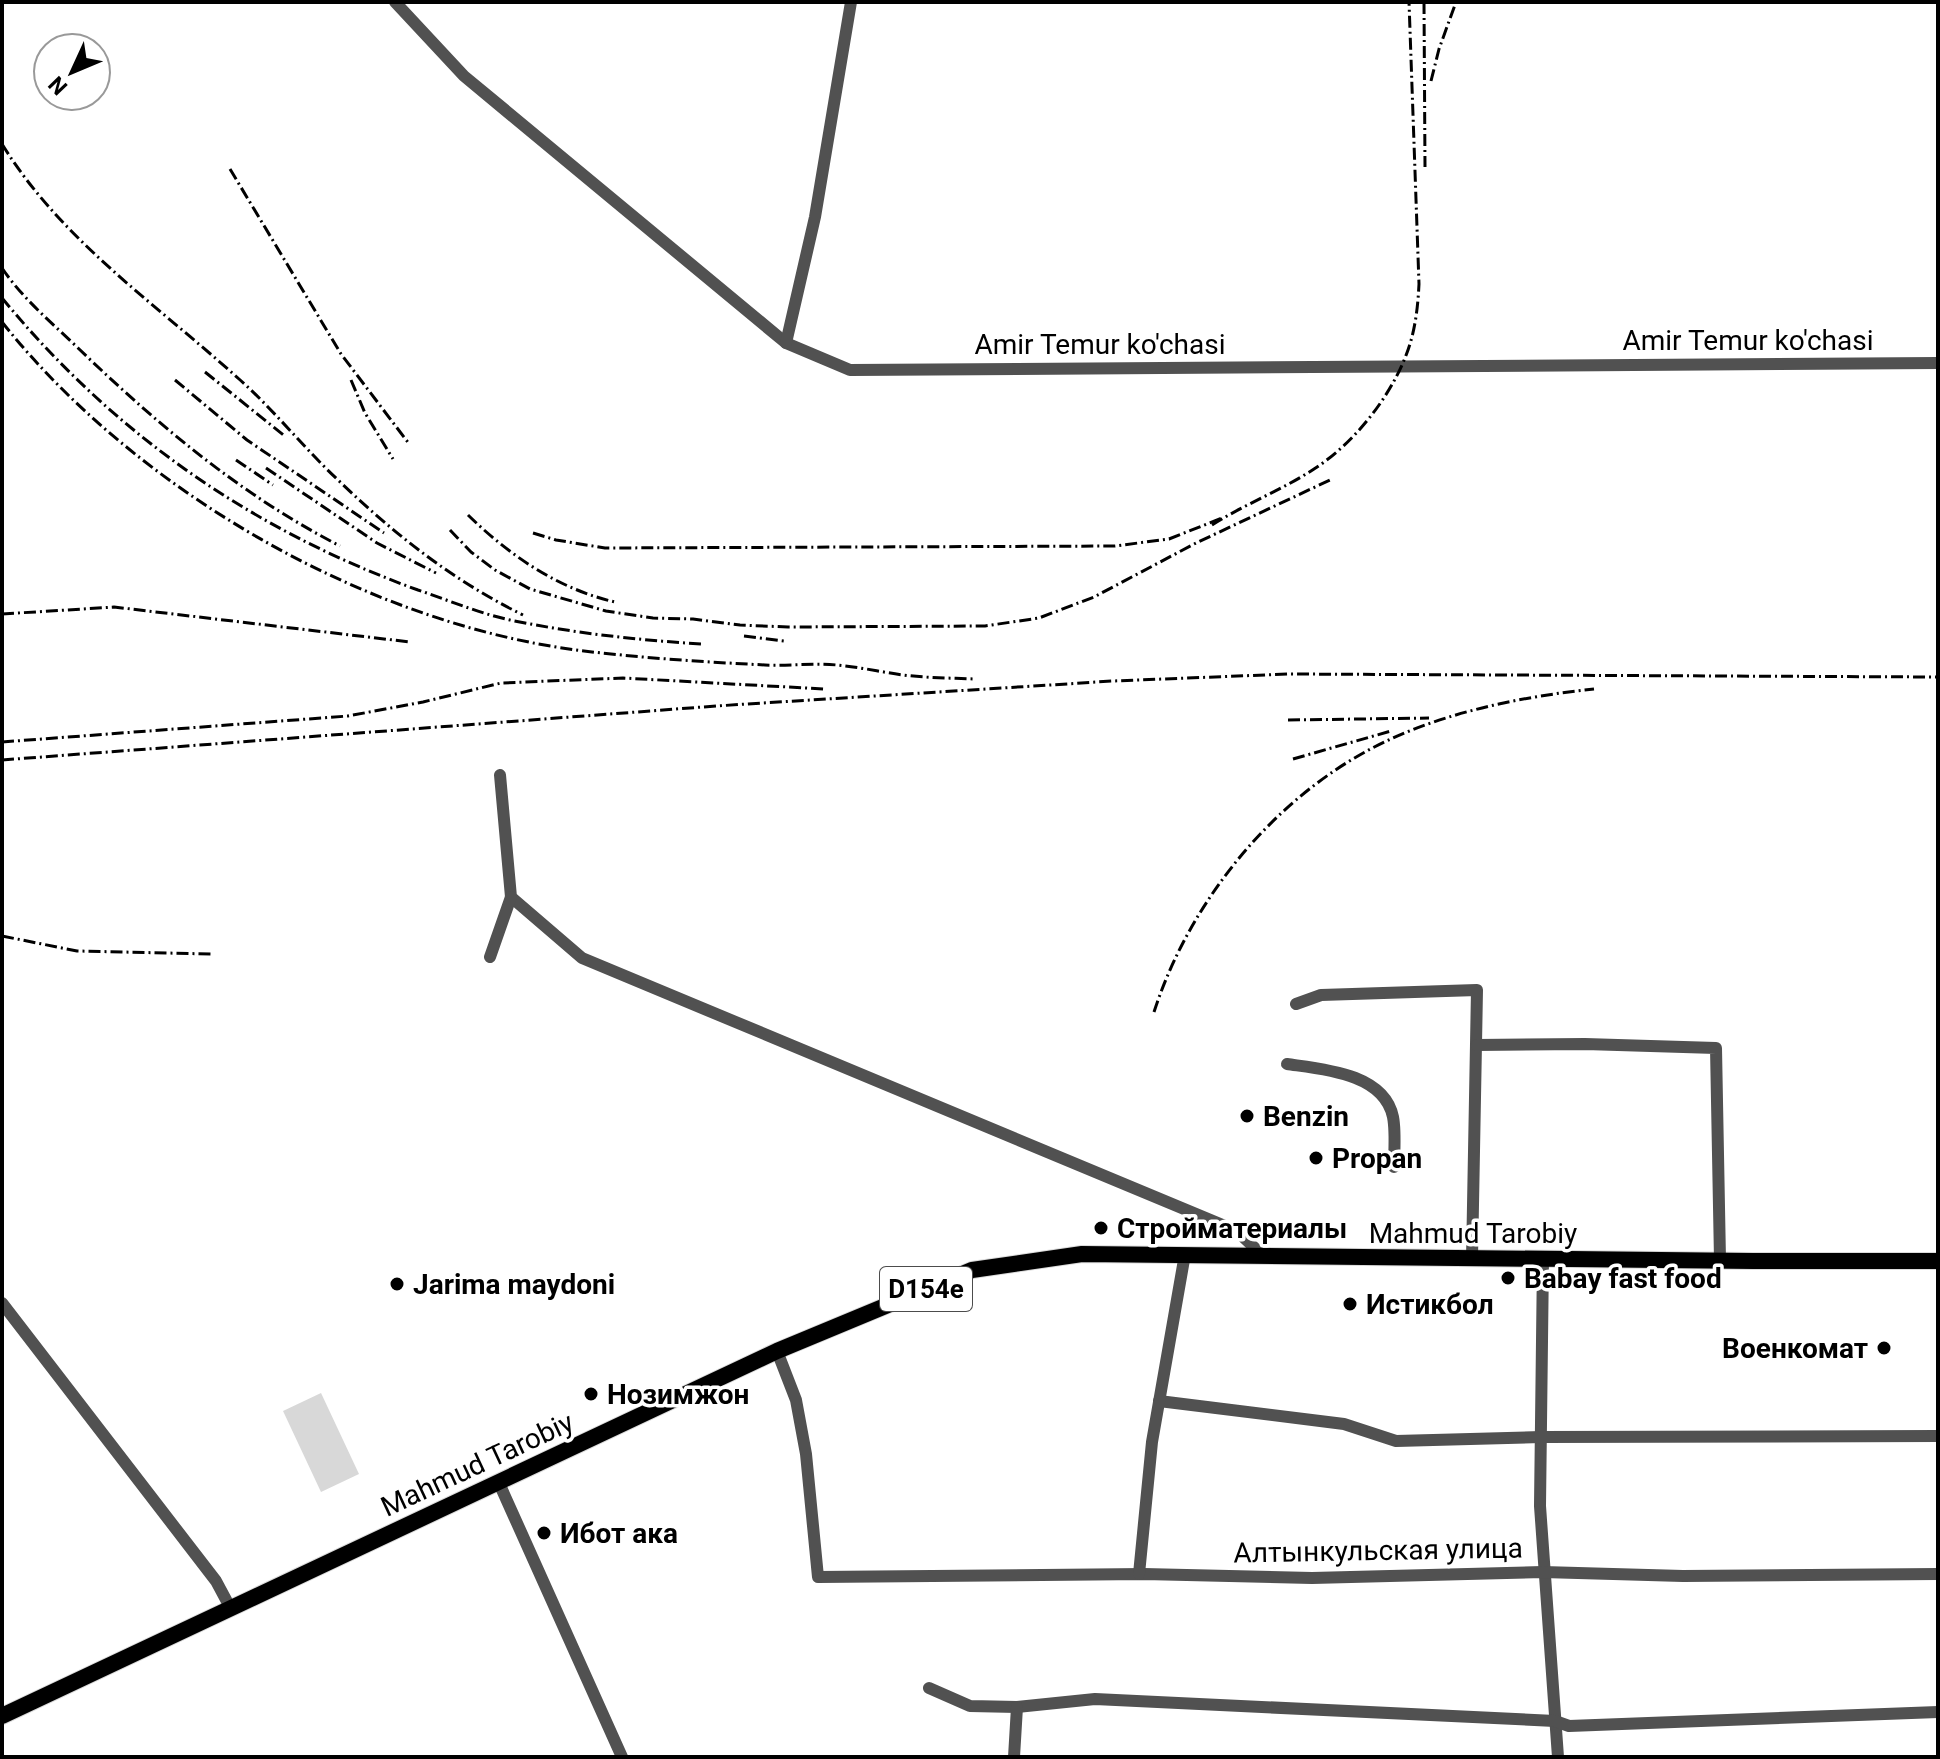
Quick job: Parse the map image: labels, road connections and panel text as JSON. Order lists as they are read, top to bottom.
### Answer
{
  "streets": {
    "main road": ["Mahmud Tarobiy", "D154e"],
    "street": ["Amir Temur ko'chasi", "Алтынкульская улица"]
  },
  "crossings": [
    ["Mahmud Tarobiy", "Алтынкульская улица"]
  ],
  "places": [
    "Benzin",
    "Propan",
    "Стройматериалы",
    "Babay fast food",
    "Jarima maydoni",
    "Истикбол",
    "Военкомат",
    "Нозимжон",
    "Ибот ака"
  ],
  "north": "bottom left"
}
